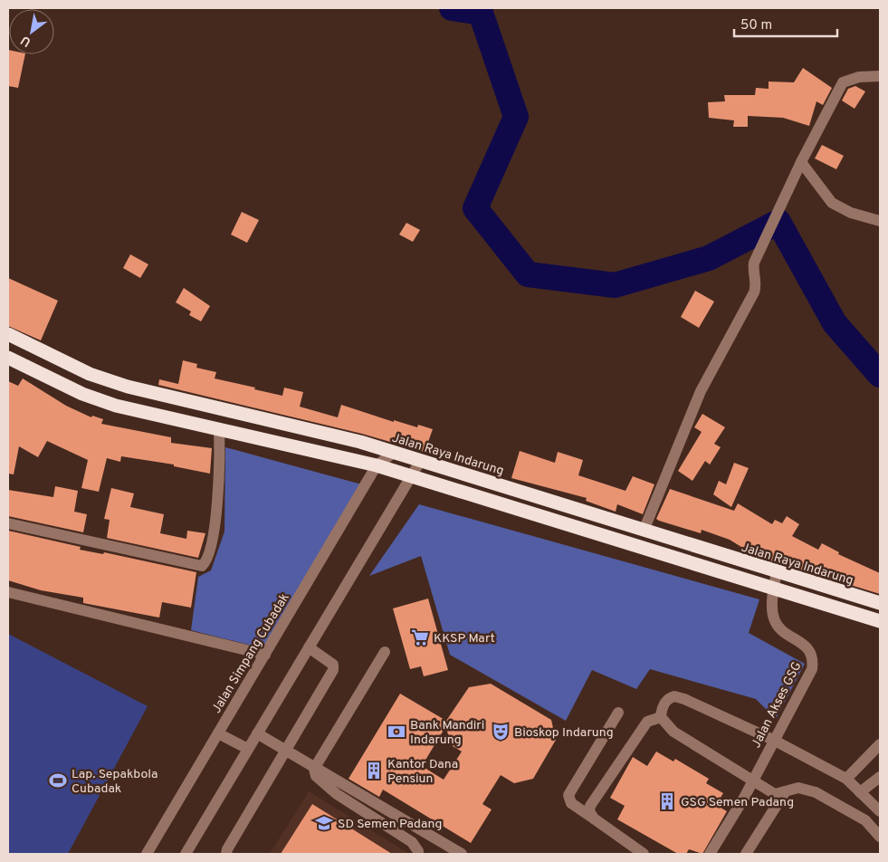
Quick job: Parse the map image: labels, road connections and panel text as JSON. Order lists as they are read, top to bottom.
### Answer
{
  "streets": {
    "highway": ["Jalan Raya Indarung"],
    "street": ["Jalan Simpang Cubadak", "Jalan Akses GSG"]
  },
  "crossings": [
    ["Jalan Raya Indarung", "Jalan Akses GSG"]
  ],
  "places": {
    "supermarket": ["KKSP Mart"],
    "bank": ["Bank Mandiri Indarung"],
    "theatre": ["Bioskop Indarung"],
    "building": ["Kantor Dana Pensiun", "GSG Semen Padang"],
    "sports": ["Lap. Sepakbola Cubadak"],
    "school or university": ["SD Semen Padang"]
  },
  "scale_bar": "50 m",
  "north": "bottom left"
}
